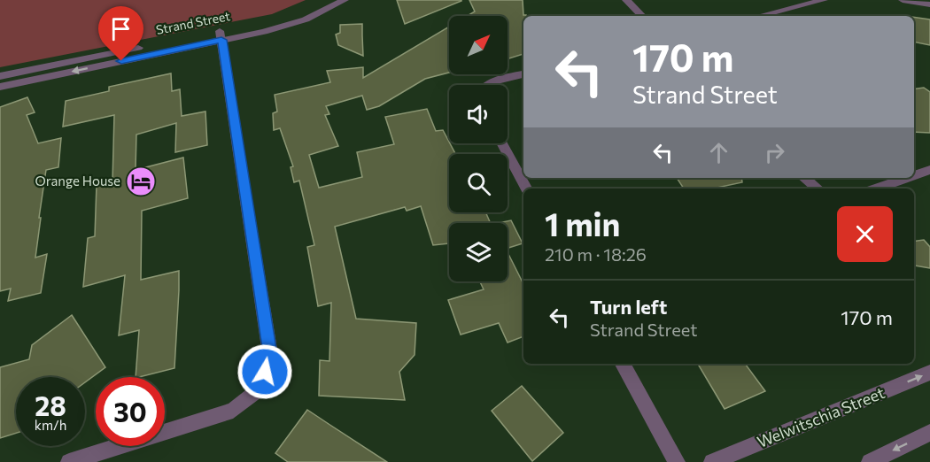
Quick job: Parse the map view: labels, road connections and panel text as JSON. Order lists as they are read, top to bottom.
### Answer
{
  "streets": {
    "street": ["Strand Street", "Welwitschia Street"]
  },
  "one_way": ["Welwitschia Street"],
  "places": {
    "hotel": ["Orange House"]
  },
  "north": "top right",
  "page": {
    "turn": ["170 m", "Strand Street"],
    "heading": ["1 min", "210 m · 18:26"],
    "list": [
      {
        "name": "Turn left",
        "note": "Strand Street",
        "value": "170 m"
      }
    ],
    "speed": "28 km/h",
    "limit": "30"
  }
}
